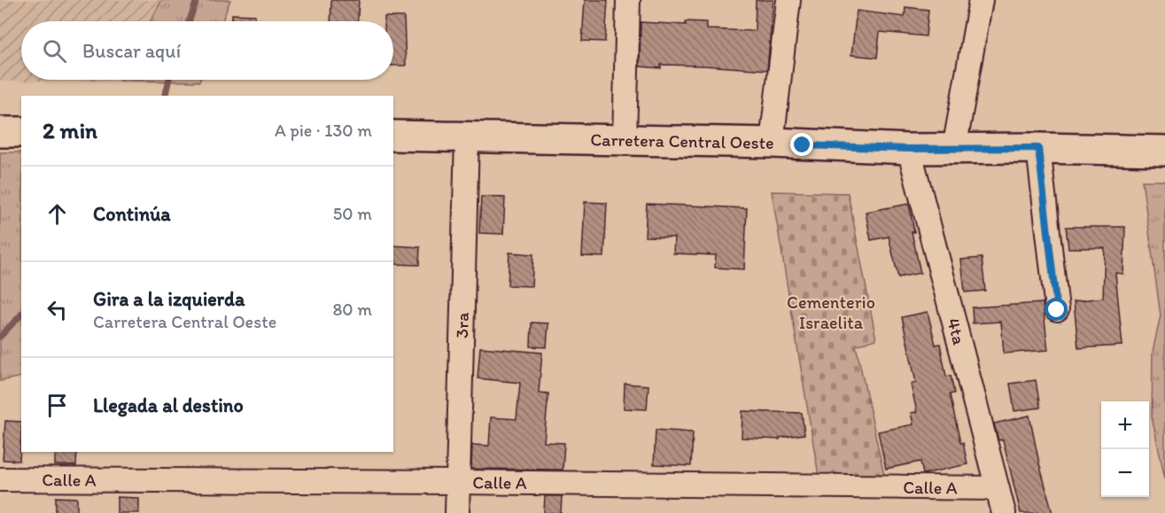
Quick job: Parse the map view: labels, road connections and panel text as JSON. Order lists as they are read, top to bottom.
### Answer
{
  "streets": {
    "main road": ["Carretera Central Oeste"],
    "street": ["3ra", "4ta", "Calle A"]
  },
  "crossings": [
    ["Carretera Central Oeste", "3ra"],
    ["Carretera Central Oeste", "4ta"],
    ["3ra", "Calle A"],
    ["4ta", "Calle A"]
  ],
  "parks": ["Cementerio Israelita"],
  "page": {
    "search": "Buscar aquí",
    "heading": ["2 min", "A pie · 130 m"],
    "list": [
      ["Continúa", "50 m"],
      ["Gira a la izquierda", "Carretera Central Oeste", "80 m"],
      "Llegada al destino"
    ],
    "map_buttons": ["+", "−"]
  }
}
